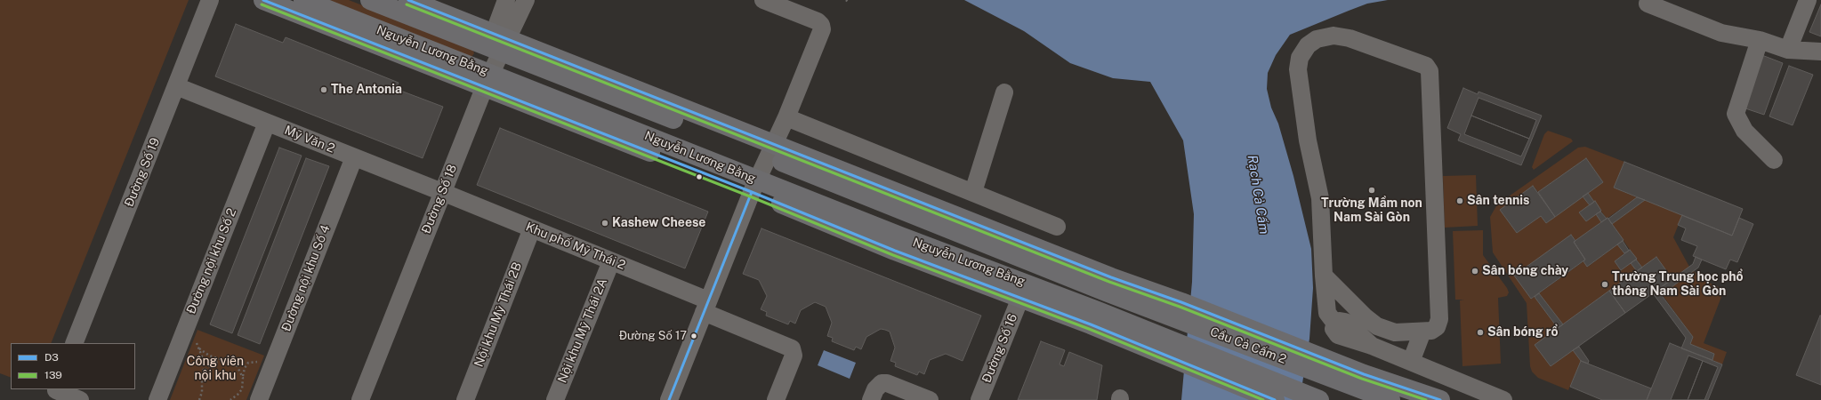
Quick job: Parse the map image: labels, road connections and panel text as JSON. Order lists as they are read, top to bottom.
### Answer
{
  "streets": {
    "main road": ["Nguyễn Lương Bằng", "Cầu Cả Cấm 2"],
    "street": [
      "Mỹ Văn 2",
      "Đường Số 19",
      "Đường Số 18",
      "Khu phố Mỹ Thái 2",
      "Đường nội khu Số 2",
      "Đường nội khu Số 4",
      "Nội khu Mỹ Thái 2B",
      "Nội khu Mỹ Thái 2A",
      "Đường Số 16"
    ]
  },
  "crossings": [
    ["Nguyễn Lương Bằng", "Đường Số 18"],
    ["Nguyễn Lương Bằng", "Cầu Cả Cấm 2"],
    ["Nguyễn Lương Bằng", "Đường Số 16"],
    ["Mỹ Văn 2", "Đường Số 19"],
    ["Mỹ Văn 2", "Đường Số 18"],
    ["Mỹ Văn 2", "Khu phố Mỹ Thái 2"],
    ["Mỹ Văn 2", "Đường nội khu Số 2"],
    ["Mỹ Văn 2", "Đường nội khu Số 4"],
    ["Đường Số 18", "Khu phố Mỹ Thái 2"],
    ["Khu phố Mỹ Thái 2", "Nội khu Mỹ Thái 2B"],
    ["Khu phố Mỹ Thái 2", "Nội khu Mỹ Thái 2A"]
  ],
  "water": ["Rạch Cả Cấm"],
  "parks": ["Công viên nội khu"],
  "places": [
    "The Antonia",
    "Trường Mầm non Nam Sài Gòn",
    "Sân tennis",
    "Kashew Cheese",
    "Sân bóng chày",
    "Trường Trung học phổ thông Nam Sài Gòn",
    "Sân bóng rổ",
    "Đường Số 17"
  ],
  "lines": ["transit line D3", "transit line 139"],
  "legend": ["D3", "139"]
}
